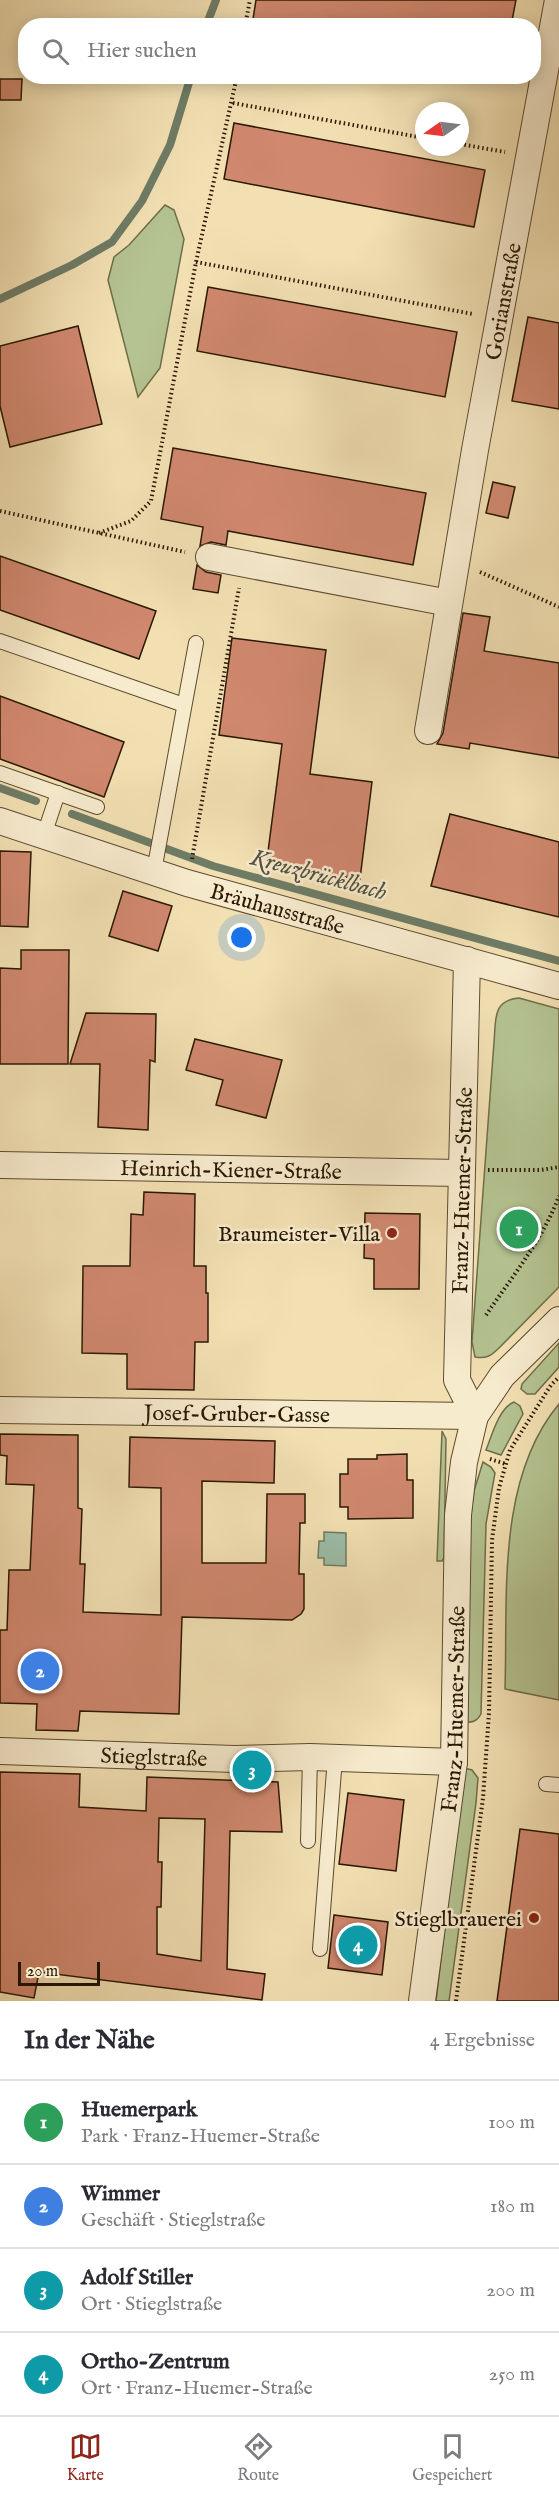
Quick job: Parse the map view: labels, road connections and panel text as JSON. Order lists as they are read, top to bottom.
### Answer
{
  "streets": {
    "street": [
      "Gorianstraße",
      "Bräuhausstraße",
      "Heinrich-Kiener-Straße",
      "Franz-Huemer-Straße",
      "Josef-Gruber-Gasse",
      "Stieglstraße"
    ]
  },
  "crossings": [
    ["Bräuhausstraße", "Franz-Huemer-Straße"],
    ["Heinrich-Kiener-Straße", "Franz-Huemer-Straße"],
    ["Franz-Huemer-Straße", "Josef-Gruber-Gasse"],
    ["Franz-Huemer-Straße", "Stieglstraße"]
  ],
  "water": ["Kreuzbrücklbach"],
  "places": ["Braumeister-Villa", "Stieglbrauerei"],
  "scale_bar": "20 m",
  "north": "left",
  "page": {
    "search": "Hier suchen",
    "pins": [
      "1",
      "2",
      "3",
      "4"
    ],
    "scale": "20 m",
    "heading": ["In der Nähe", "4 Ergebnisse"],
    "list": [
      {
        "mark": "1",
        "name": "Huemerpark",
        "note": "Park · Franz-Huemer-Straße",
        "value": "100 m"
      },
      {
        "mark": "2",
        "name": "Wimmer",
        "note": "Geschäft · Stieglstraße",
        "value": "180 m"
      },
      {
        "mark": "3",
        "name": "Adolf Stiller",
        "note": "Ort · Stieglstraße",
        "value": "200 m"
      },
      {
        "mark": "4",
        "name": "Ortho-Zentrum",
        "note": "Ort · Franz-Huemer-Straße",
        "value": "250 m"
      }
    ],
    "nav": ["Karte", "Route", "Gespeichert"]
  }
}
